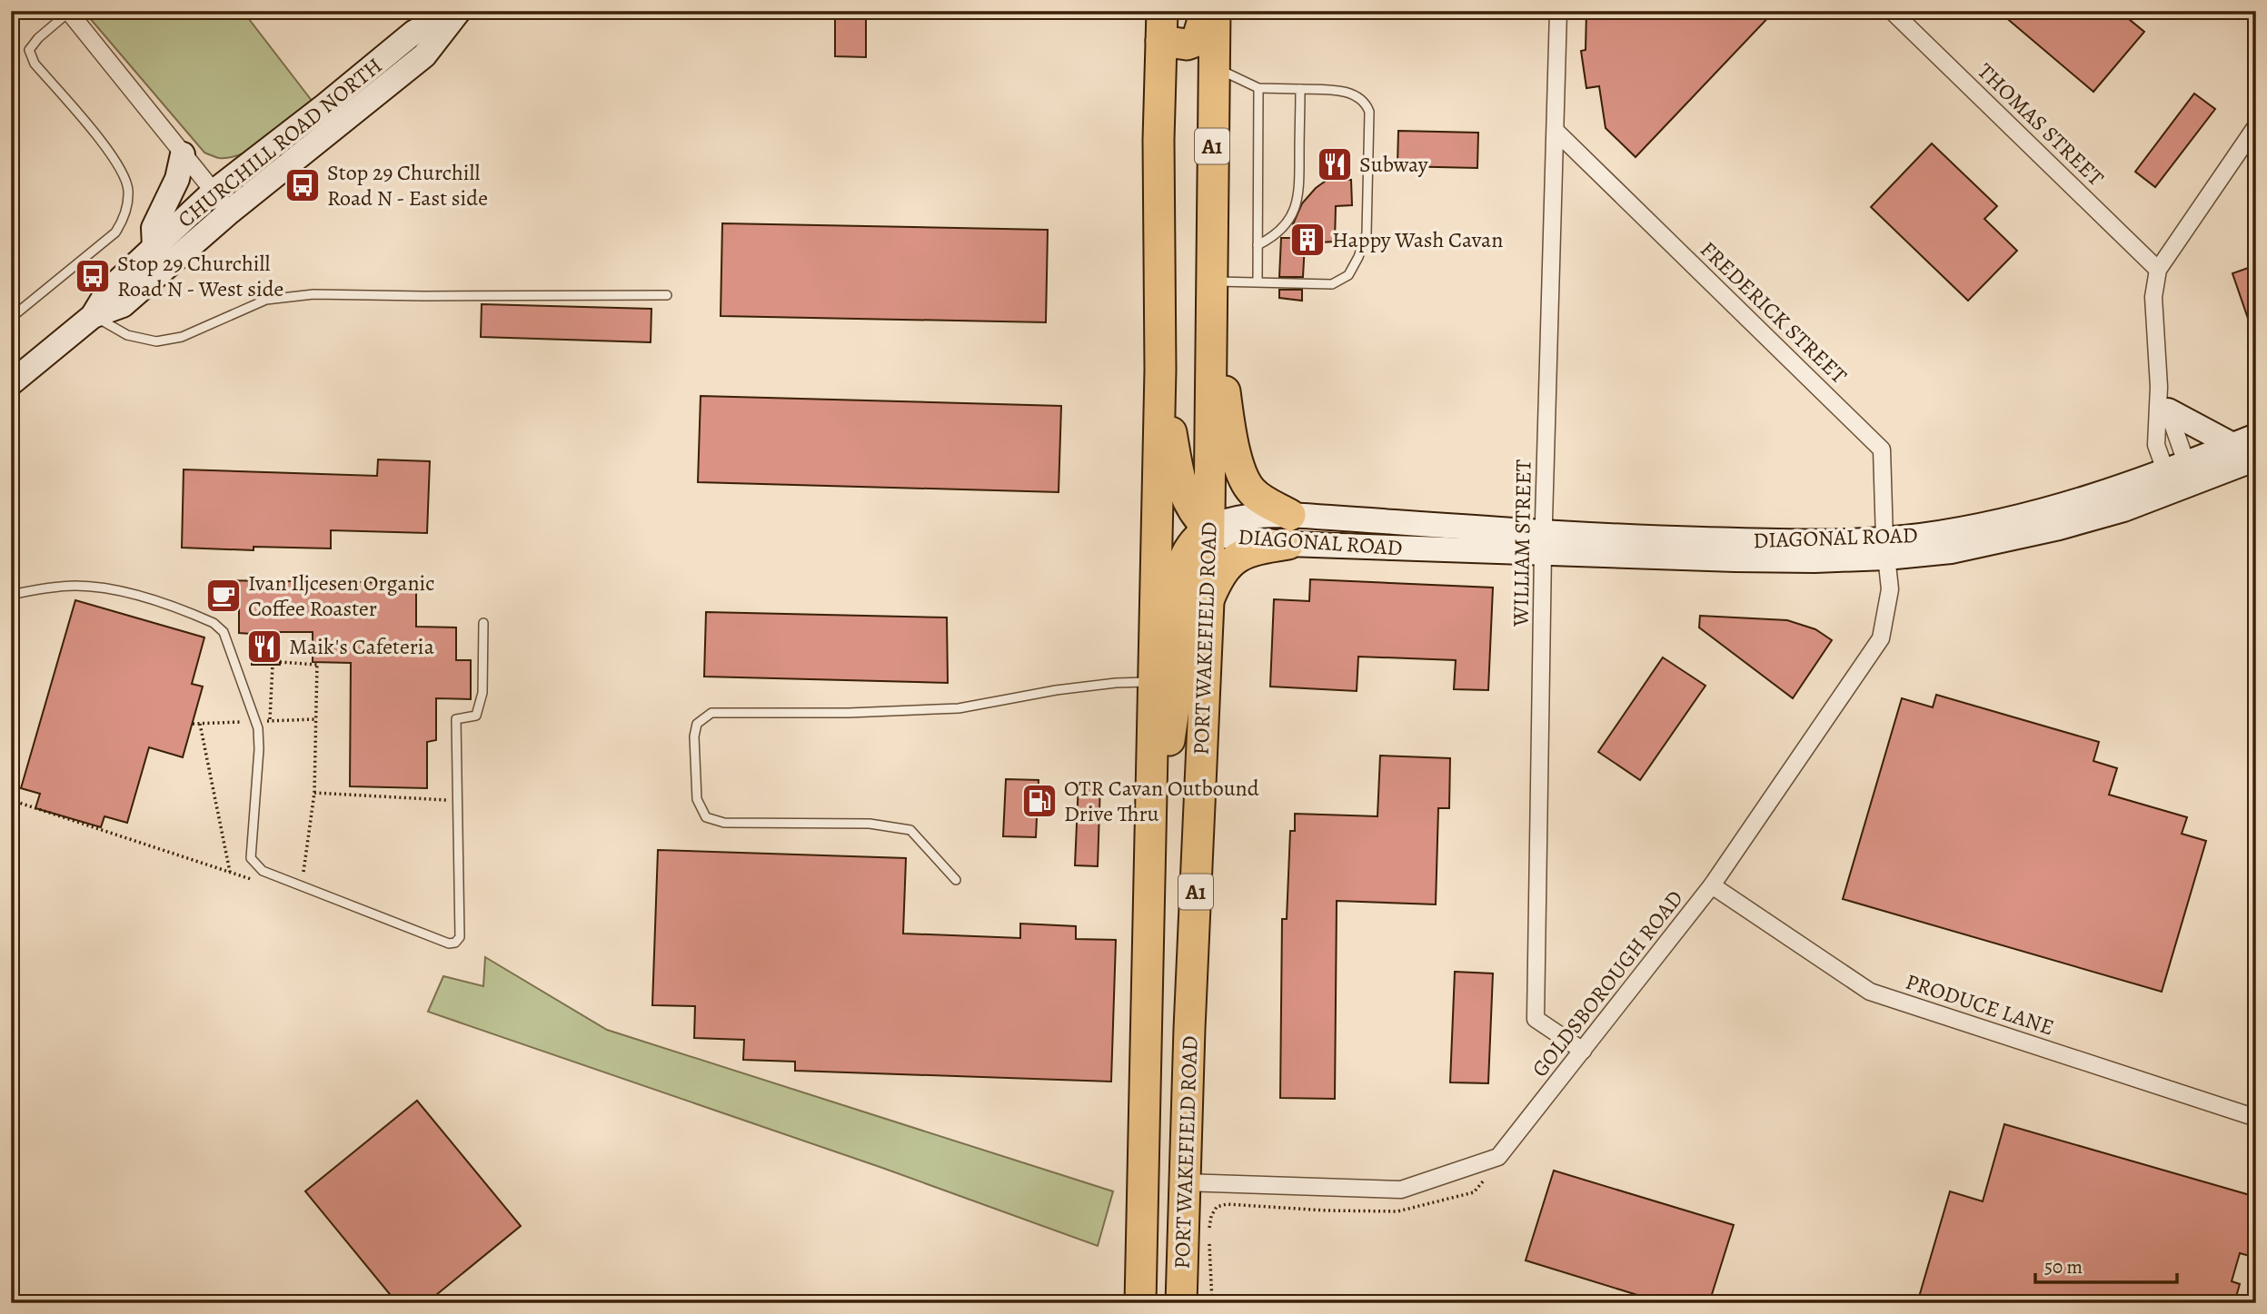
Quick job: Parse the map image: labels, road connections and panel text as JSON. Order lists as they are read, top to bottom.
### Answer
{
  "streets": {
    "highway": ["A1", "PORT WAKEFIELD ROAD"],
    "street": [
      "THOMAS STREET",
      "CHURCHILL ROAD NORTH",
      "FREDERICK STREET",
      "DIAGONAL ROAD",
      "WILLIAM STREET",
      "GOLDSBOROUGH ROAD",
      "PRODUCE LANE"
    ]
  },
  "crossings": [
    ["FREDERICK STREET", "DIAGONAL ROAD"],
    ["FREDERICK STREET", "WILLIAM STREET"],
    ["FREDERICK STREET", "GOLDSBOROUGH ROAD"],
    ["DIAGONAL ROAD", "WILLIAM STREET"],
    ["DIAGONAL ROAD", "PORT WAKEFIELD ROAD"],
    ["DIAGONAL ROAD", "GOLDSBOROUGH ROAD"],
    ["WILLIAM STREET", "GOLDSBOROUGH ROAD"],
    ["GOLDSBOROUGH ROAD", "PRODUCE LANE"]
  ],
  "places": {
    "restaurant": ["Subway", "Maik's Cafeteria"],
    "bus stop": ["Stop 29 Churchill Road N - East side", "Stop 29 Churchill Road N - West side"],
    "building": ["Happy Wash Cavan"],
    "cafe": ["Ivan Iljcesen Organic Coffee Roaster"],
    "fuel station": ["OTR Cavan Outbound Drive Thru"]
  },
  "scale_bar": "50 m"
}
